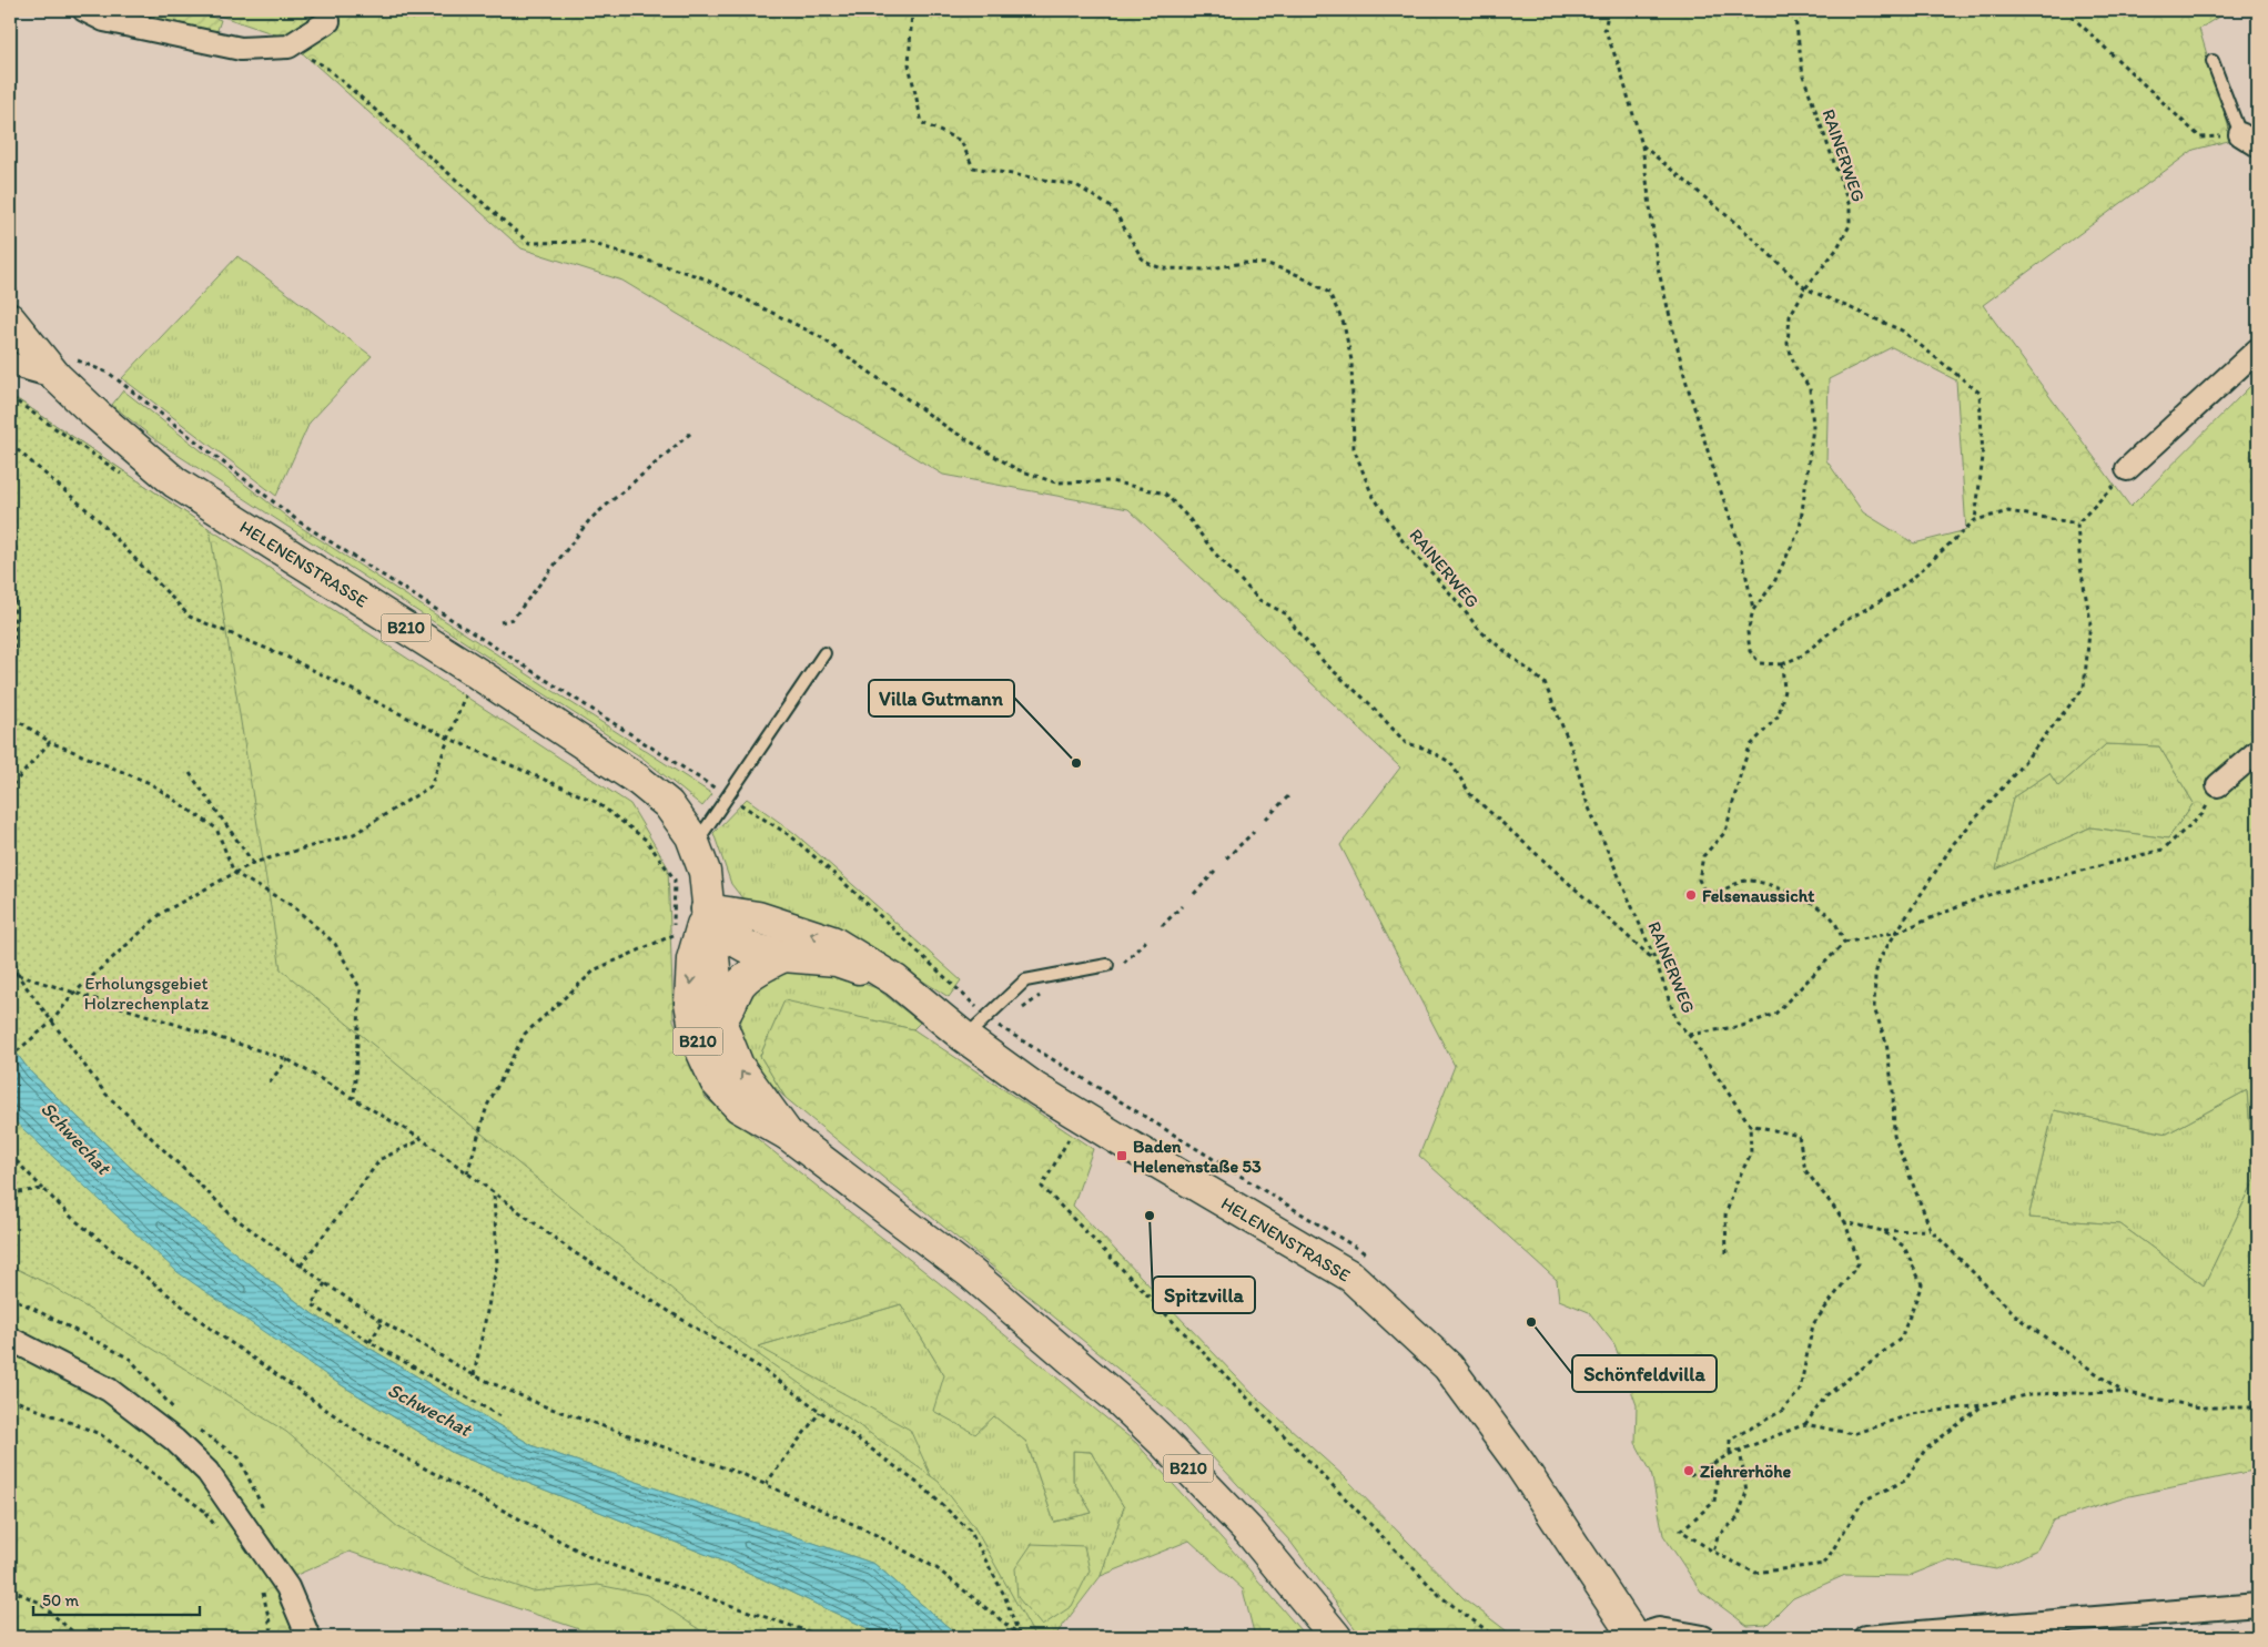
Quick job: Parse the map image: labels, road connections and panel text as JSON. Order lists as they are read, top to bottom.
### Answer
{
  "streets": {
    "main road": ["HELENENSTRASSE", "B210"],
    "path": ["RAINERWEG"]
  },
  "crossings": [
    ["HELENENSTRASSE", "B210"]
  ],
  "water": ["Schwechat"],
  "parks": ["Erholungsgebiet Holzrechenplatz"],
  "places": {
    "other": [
      "Villa Gutmann",
      "Felsenaussicht",
      "Spitzvilla",
      "Schönfeldvilla",
      "Ziehrerhöhe"
    ],
    "transit": ["Baden Helenenstaße 53"]
  },
  "scale_bar": "50 m"
}
